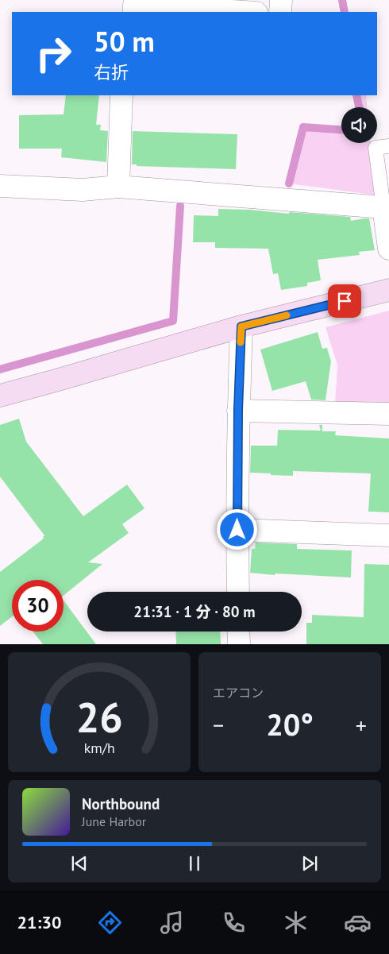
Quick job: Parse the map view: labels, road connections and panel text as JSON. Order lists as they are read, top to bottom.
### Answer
{
  "page": {
    "turn": ["50 m", "右折"],
    "limit": "30",
    "trip": "21:31 · 1 分 · 80 m",
    "tile": "エアコン",
    "heat": ["−", "20°", "+"],
    "song": ["Northbound", "June Harbor"],
    "tabs": "21:30",
    "gauge": ["26", "km/h"]
  }
}
